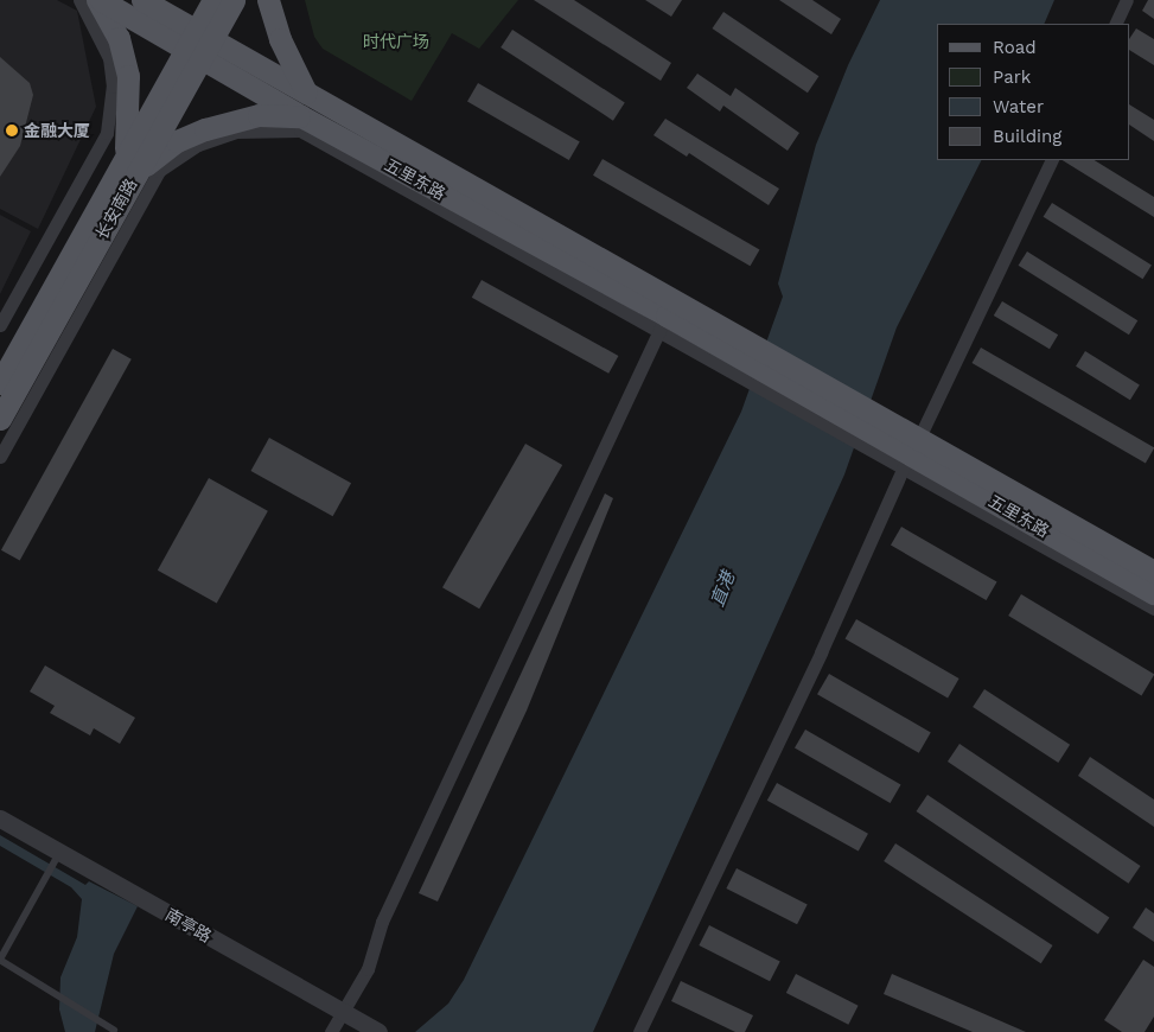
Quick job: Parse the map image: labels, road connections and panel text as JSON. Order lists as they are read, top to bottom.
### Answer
{
  "streets": {
    "main road": ["五里东路", "长安南路"],
    "street": ["南亭路"]
  },
  "crossings": [
    ["五里东路", "长安南路"]
  ],
  "water": ["直港"],
  "parks": ["时代广场"],
  "places": ["金融大厦"],
  "legend": [
    "Road",
    "Park",
    "Water",
    "Building"
  ]
}
